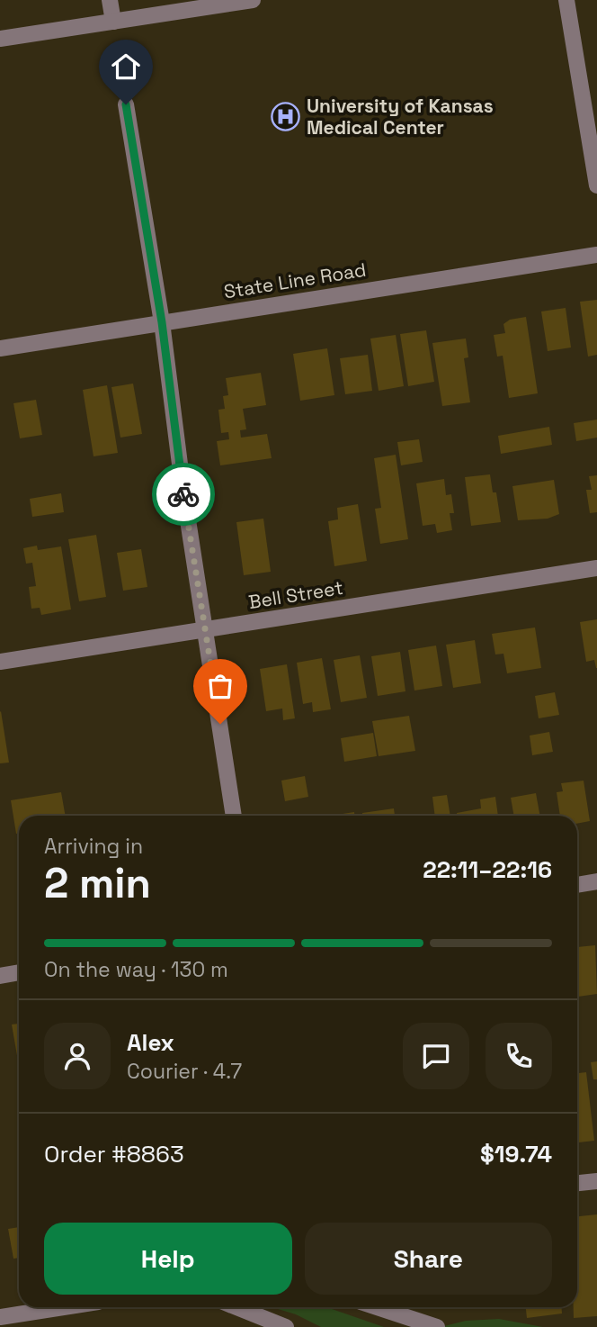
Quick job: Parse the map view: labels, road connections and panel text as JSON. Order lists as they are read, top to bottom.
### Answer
{
  "streets": {
    "street": ["State Line Road", "Bell Street"]
  },
  "places": {
    "hospital": ["University of Kansas Medical Center"]
  },
  "page": {
    "heading": ["2 min", "Arriving in", "22:11–22:16"],
    "panel": [
      "Alex",
      "Courier · 4.7",
      "Order #8863",
      "$19.74"
    ],
    "bar": "On the way · 130 m",
    "buttons": ["Help", "Share"]
  }
}
